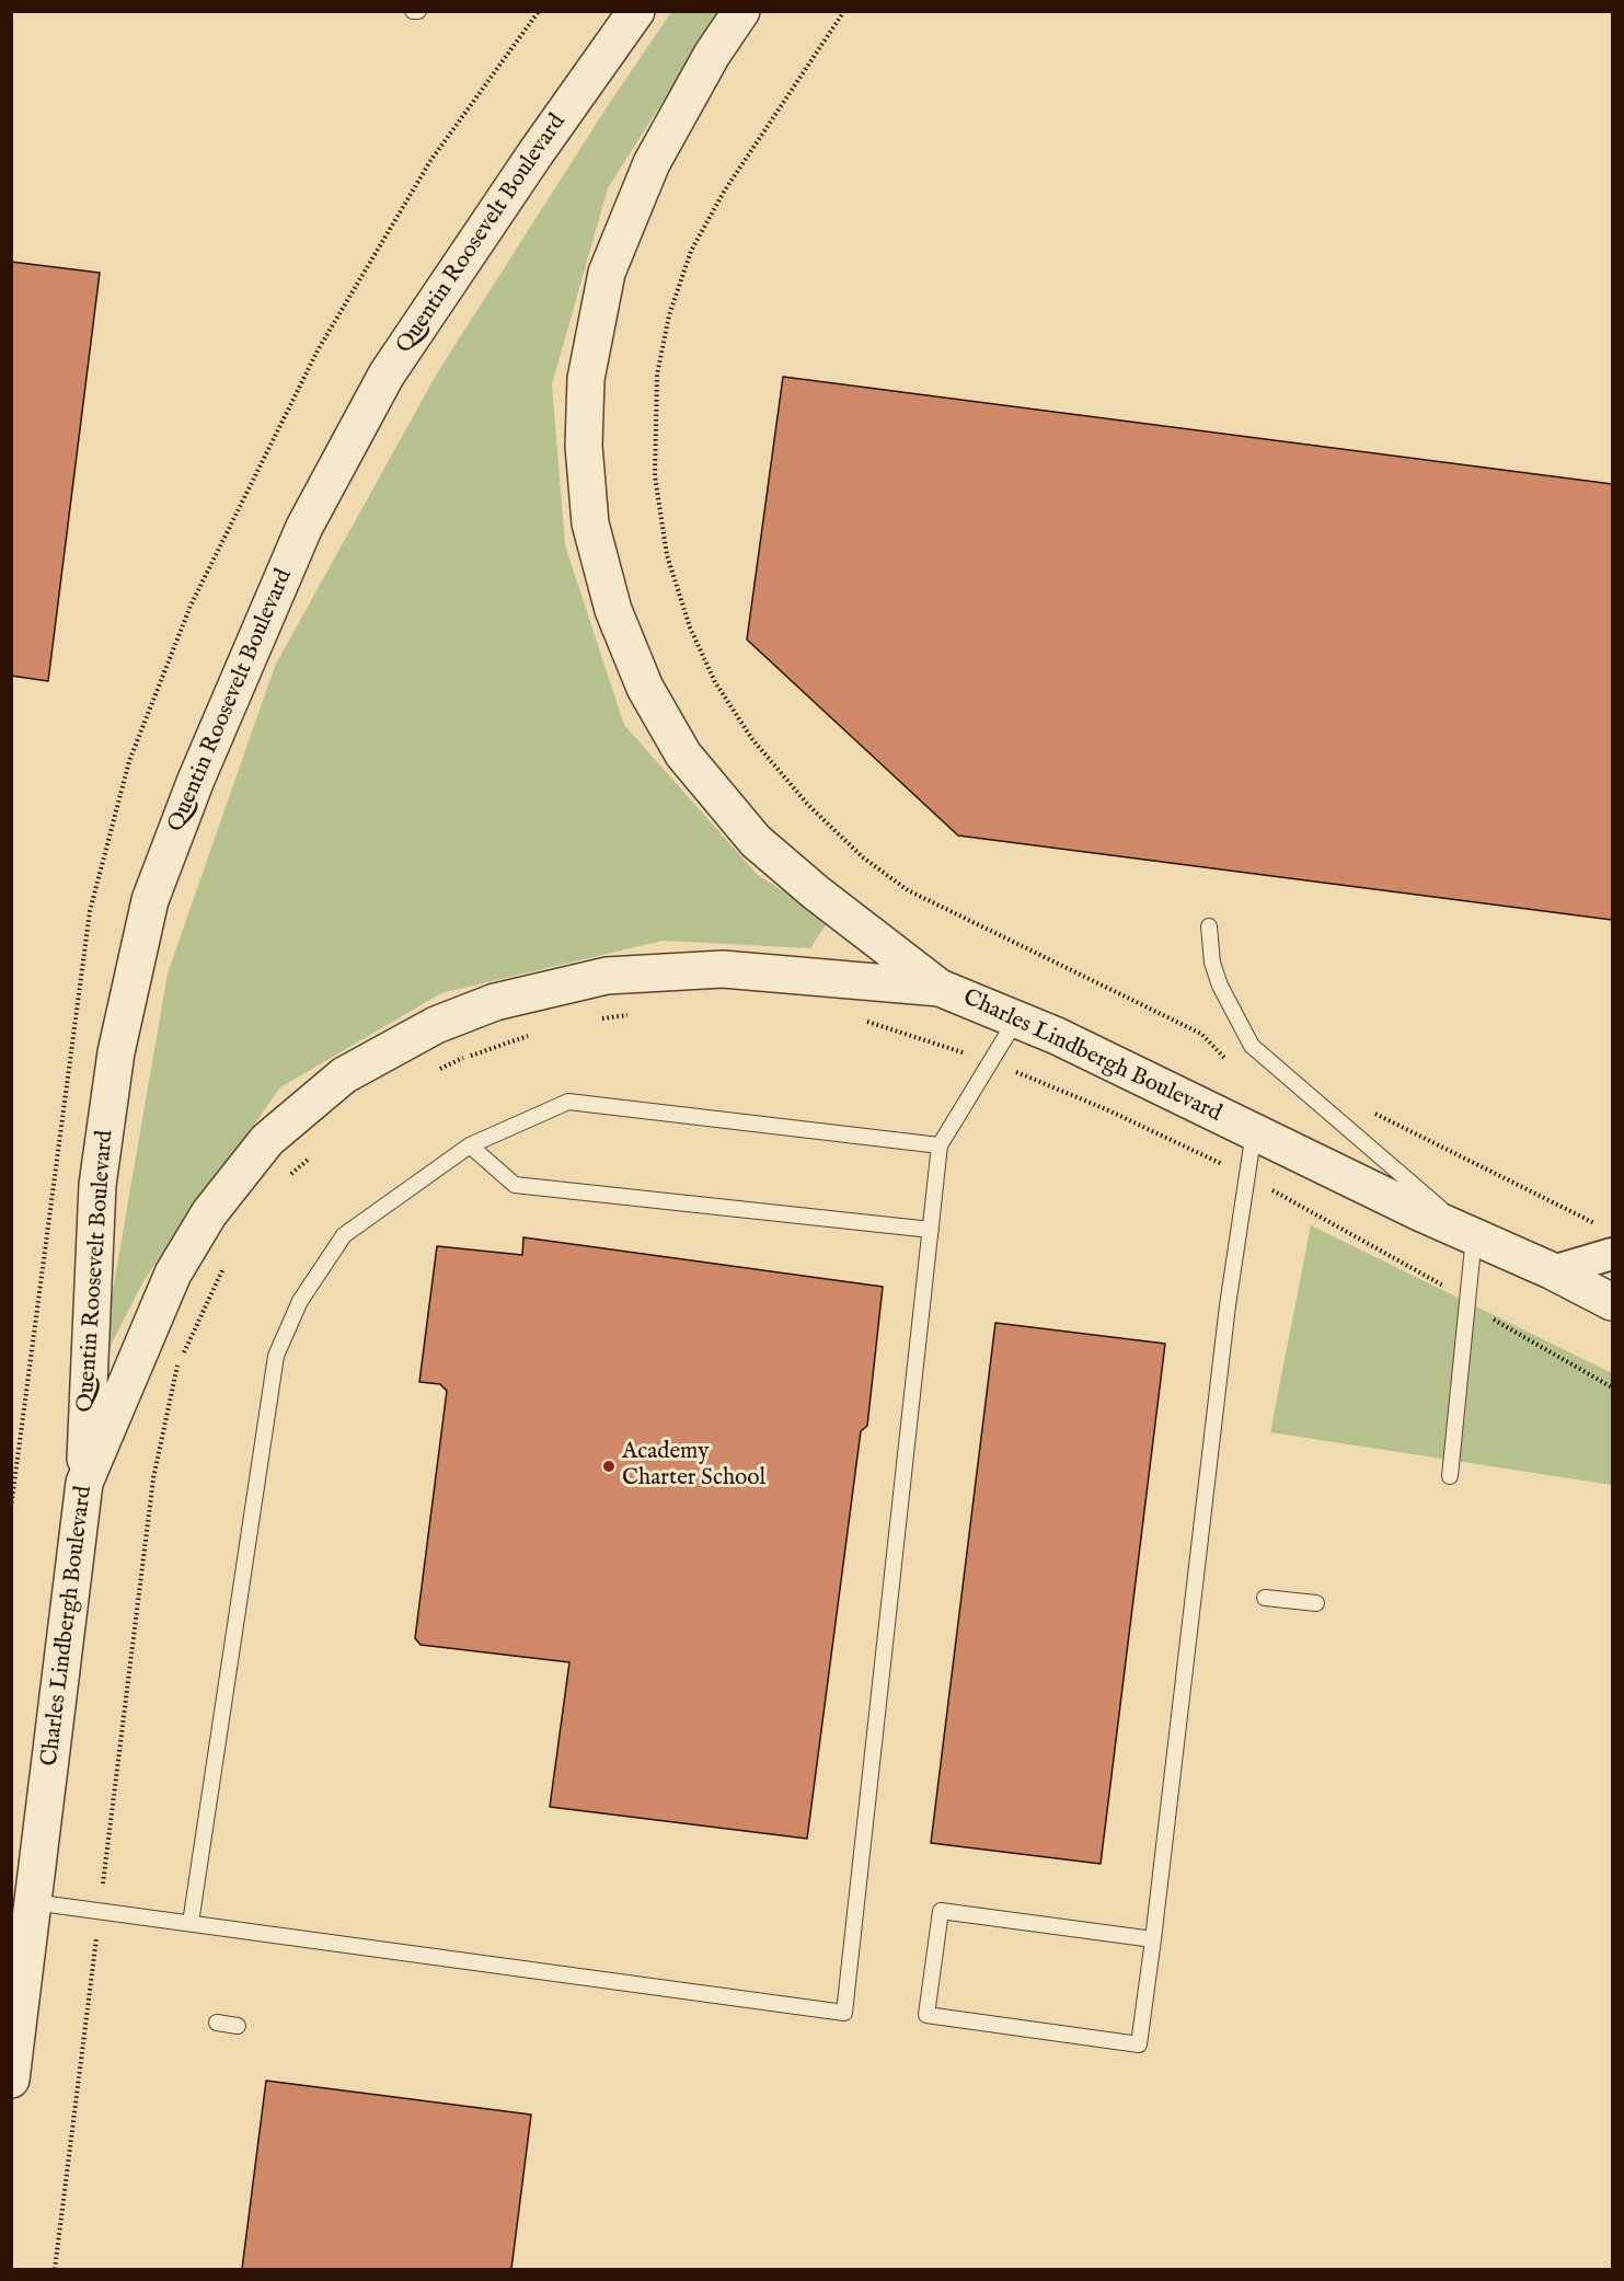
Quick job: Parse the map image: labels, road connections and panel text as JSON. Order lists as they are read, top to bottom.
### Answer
{
  "streets": {
    "street": ["Quentin Roosevelt Boulevard", "Charles Lindbergh Boulevard"]
  },
  "crossings": [
    ["Quentin Roosevelt Boulevard", "Charles Lindbergh Boulevard"]
  ],
  "places": ["Academy Charter School"]
}
